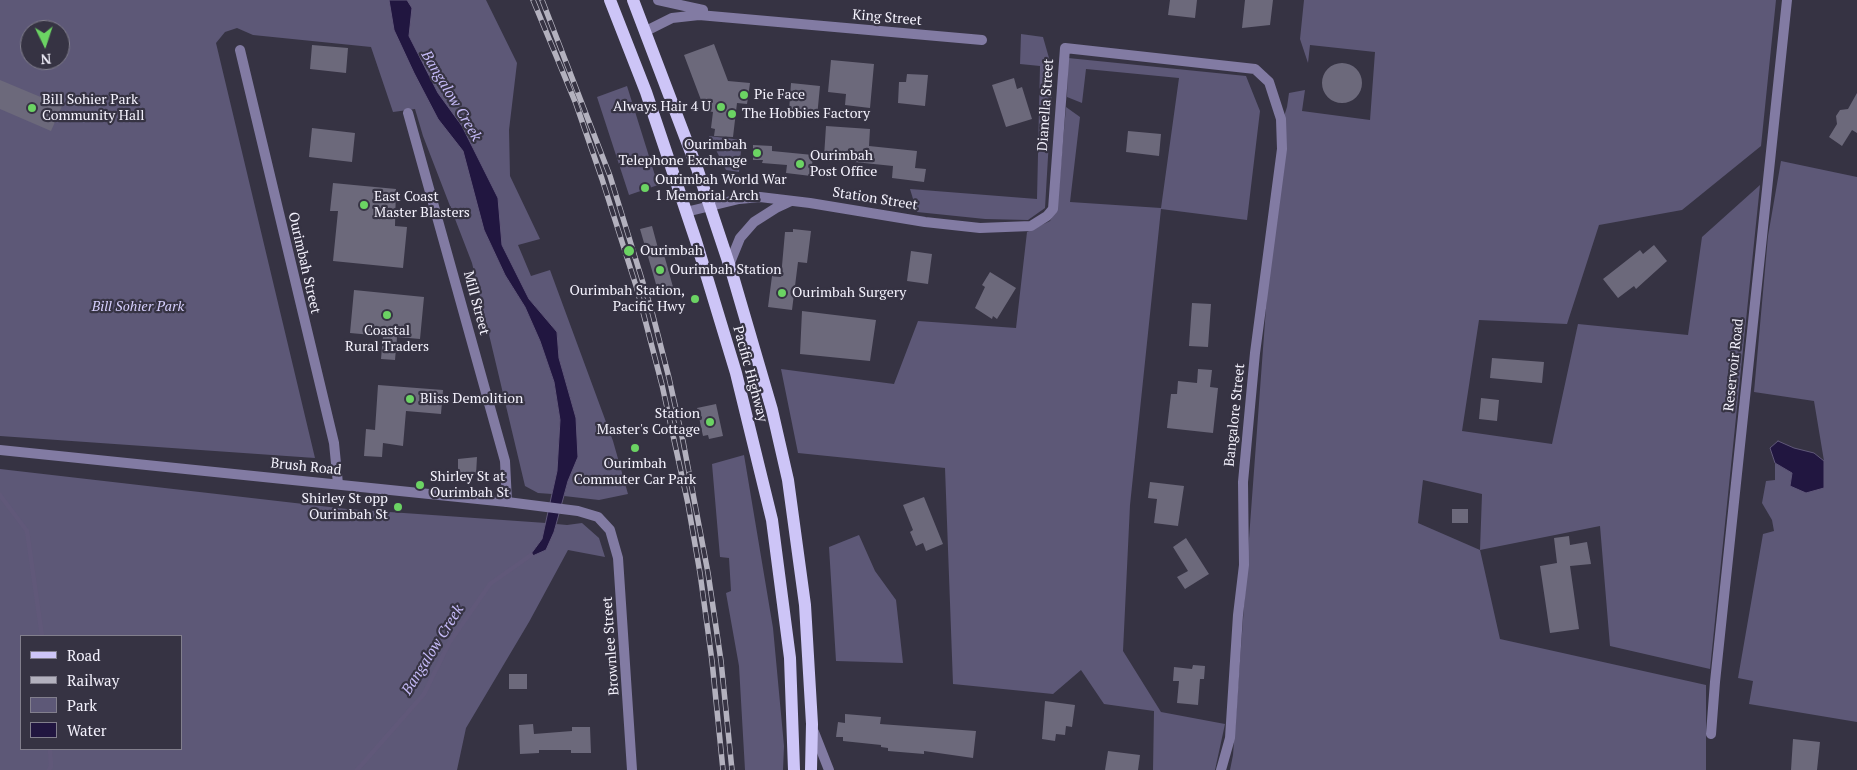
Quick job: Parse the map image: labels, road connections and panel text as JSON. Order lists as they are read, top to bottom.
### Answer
{
  "streets": {
    "main road": ["Pacific Highway"],
    "street": [
      "King Street",
      "Dianella Street",
      "Station Street",
      "Ourimbah Street",
      "Mill Street",
      "Reservoir Road",
      "Bangalore Street",
      "Brush Road",
      "Brownlee Street"
    ]
  },
  "crossings": [
    ["King Street", "Pacific Highway"],
    ["Dianella Street", "Station Street"],
    ["Dianella Street", "Bangalore Street"],
    ["Station Street", "Pacific Highway"],
    ["Ourimbah Street", "Brush Road"],
    ["Mill Street", "Brush Road"],
    ["Brush Road", "Brownlee Street"]
  ],
  "water": ["Bangalow Creek"],
  "parks": ["Bill Sohier Park"],
  "places": [
    "Pie Face",
    "Always Hair 4 U",
    "Bill Sohier Park Community Hall",
    "The Hobbies Factory",
    "Ourimbah Telephone Exchange",
    "Ourimbah Post Office",
    "Ourimbah World War 1 Memorial Arch",
    "East Coast Master Blasters",
    "Ourimbah",
    "Ourimbah Station",
    "Ourimbah Surgery",
    "Ourimbah Station, Pacific Hwy",
    "Coastal Rural Traders",
    "Bliss Demolition",
    "Station Master's Cottage",
    "Ourimbah Commuter Car Park",
    "Shirley St at Ourimbah St",
    "Shirley St opp Ourimbah St"
  ],
  "legend": [
    "Road",
    "Railway",
    "Park",
    "Water"
  ],
  "north": "bottom"
}
